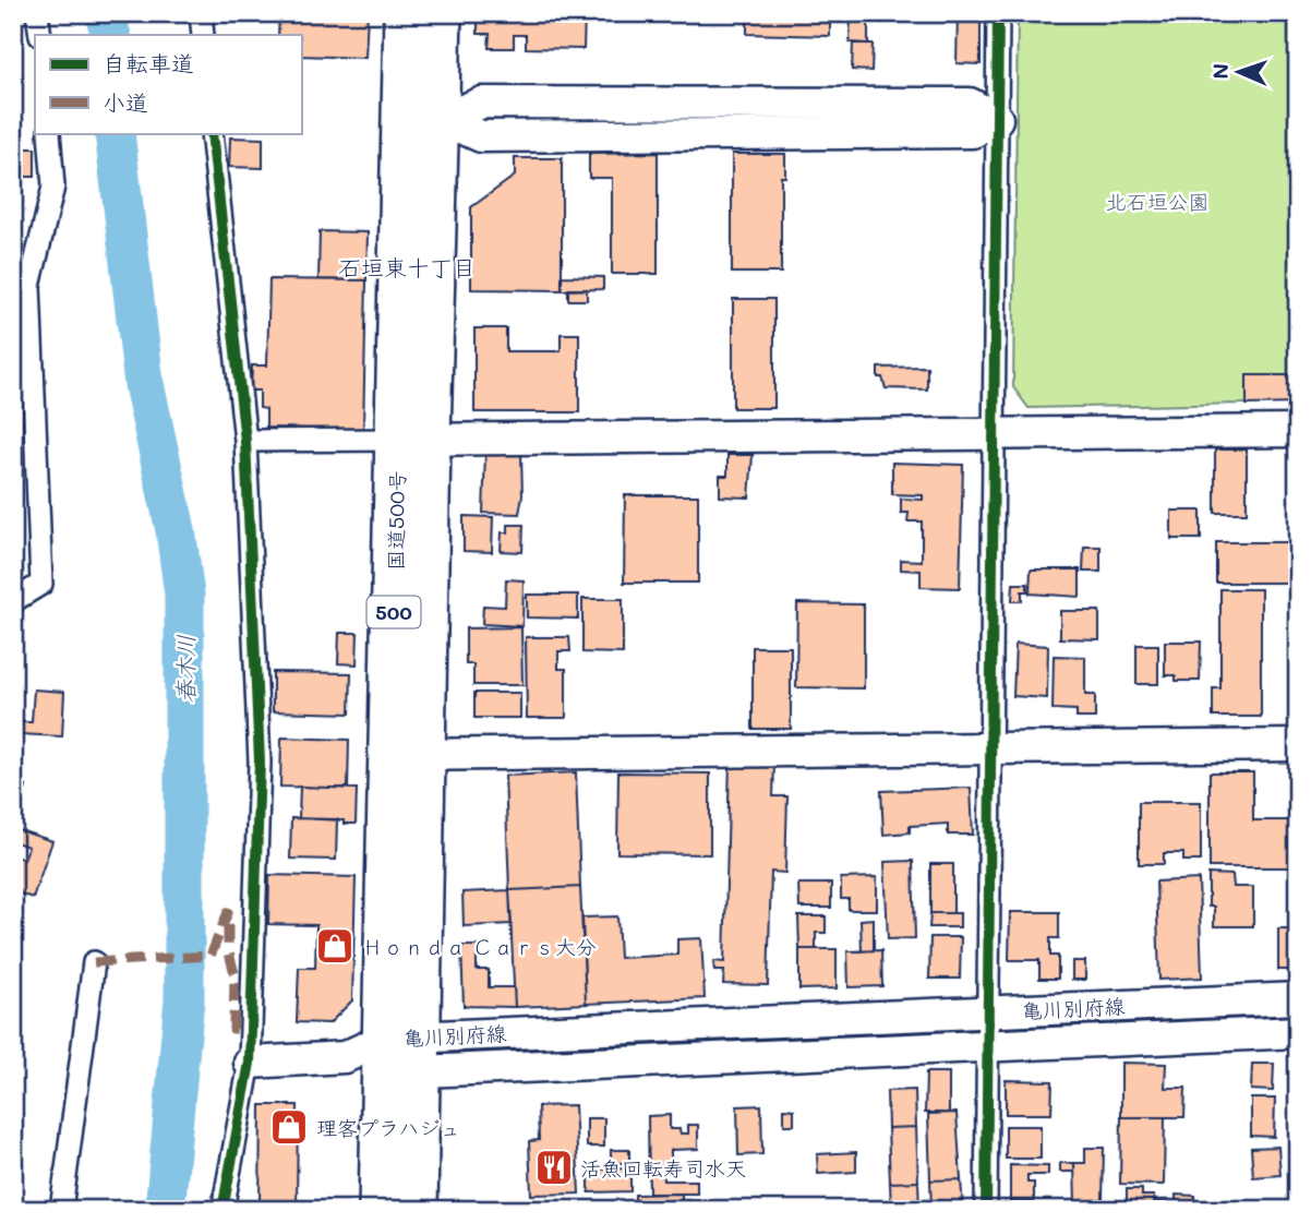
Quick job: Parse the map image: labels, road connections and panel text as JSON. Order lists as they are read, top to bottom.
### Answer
{
  "streets": {
    "highway": ["国道500号", "500"],
    "street": ["亀川別府線"]
  },
  "crossings": [
    ["国道500号", "亀川別府線"]
  ],
  "districts": ["石垣東十丁目"],
  "water": ["春木川"],
  "parks": ["北石垣公園"],
  "places": {
    "shop": ["Ｈｏｎｄａ Ｃａｒｓ大分", "理客プラハジュ"],
    "restaurant": ["活魚回転寿司水天"]
  },
  "legend": ["自転車道", "小道"],
  "north": "left"
}
